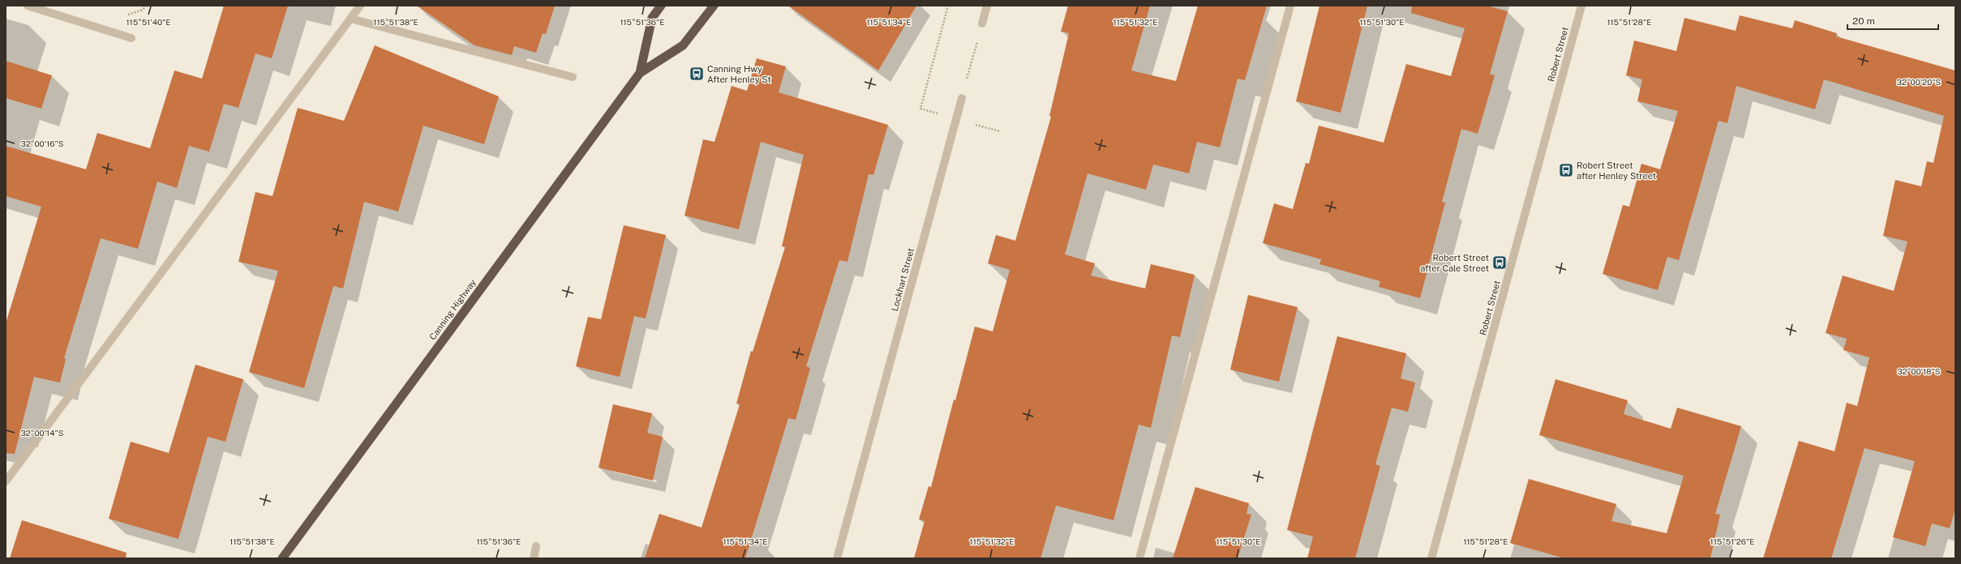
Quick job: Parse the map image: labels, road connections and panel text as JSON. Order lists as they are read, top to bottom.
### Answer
{
  "streets": {
    "highway": ["Canning Highway"],
    "street": ["Robert Street", "Lockhart Street"]
  },
  "places": {
    "bus stop": ["Canning Hwy After Henley St", "Robert Street after Henley Street", "Robert Street after Cale Street"]
  },
  "scale_bar": "20 m",
  "coordinates": [
    "115°51'38\"E",
    "115°51'36\"E",
    "115°51'34\"E",
    "115°51'30\"E",
    "115°51'28\"E",
    "115°51'40\"E",
    "115°51'32\"E",
    "32°00'20\"S",
    "32°00'16\"S",
    "32°00'18\"S",
    "32°00'14\"S",
    "115°51'26\"E"
  ]
}
